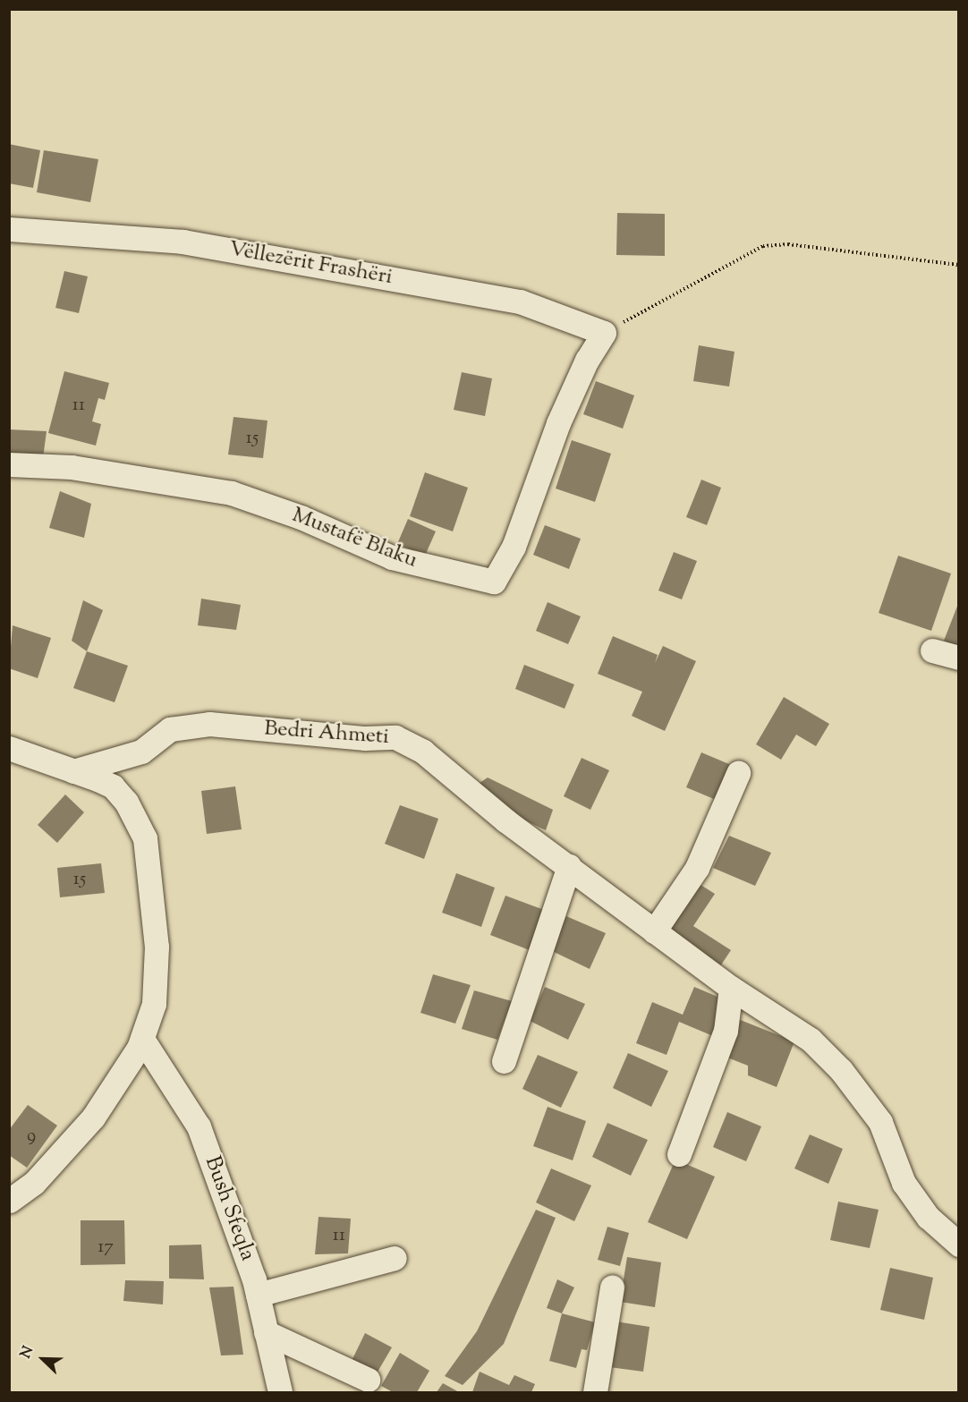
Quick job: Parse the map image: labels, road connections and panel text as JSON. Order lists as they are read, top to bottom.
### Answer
{
  "streets": {
    "street": [
      "Vëllezërit Frashëri",
      "Mustafë Blaku",
      "Bedri Ahmeti",
      "Bush Sfeqla"
    ]
  },
  "crossings": [
    ["Vëllezërit Frashëri", "Mustafë Blaku"]
  ],
  "house_numbers": [
    "11",
    "15",
    "15",
    "9",
    "11",
    "17"
  ],
  "north": "top left"
}
